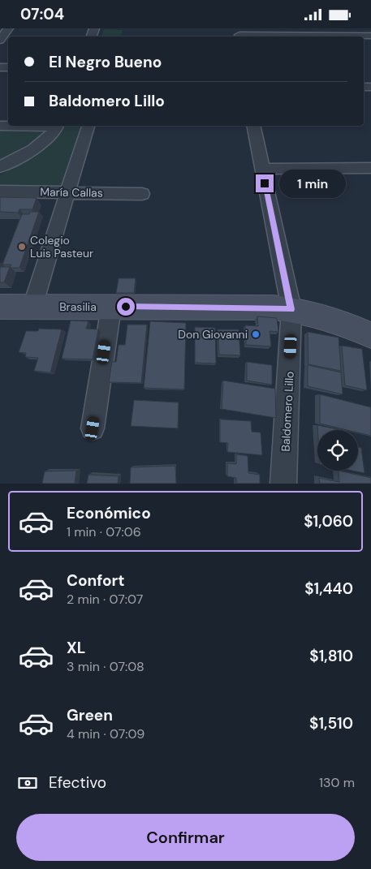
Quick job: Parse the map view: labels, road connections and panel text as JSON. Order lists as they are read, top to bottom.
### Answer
{
  "streets": {
    "street": ["María Callas", "Brasilia", "Baldomero Lillo"]
  },
  "crossings": [
    ["Brasilia", "Baldomero Lillo"]
  ],
  "places": ["Colegio Luis Pasteur", "Don Giovanni"],
  "page": {
    "status": "07:04",
    "banner": ["El Negro Bueno", "Baldomero Lillo"],
    "bubble": "1 min",
    "list": [
      {
        "name": "Económico",
        "note": "1 min · 07:06",
        "value": "$1,060"
      },
      {
        "name": "Confort",
        "note": "2 min · 07:07",
        "value": "$1,440"
      },
      {
        "name": "XL",
        "note": "3 min · 07:08",
        "value": "$1,810"
      },
      {
        "name": "Green",
        "note": "4 min · 07:09",
        "value": "$1,510"
      }
    ],
    "pay": ["Efectivo", "130 m"],
    "buttons": "Confirmar"
  }
}
